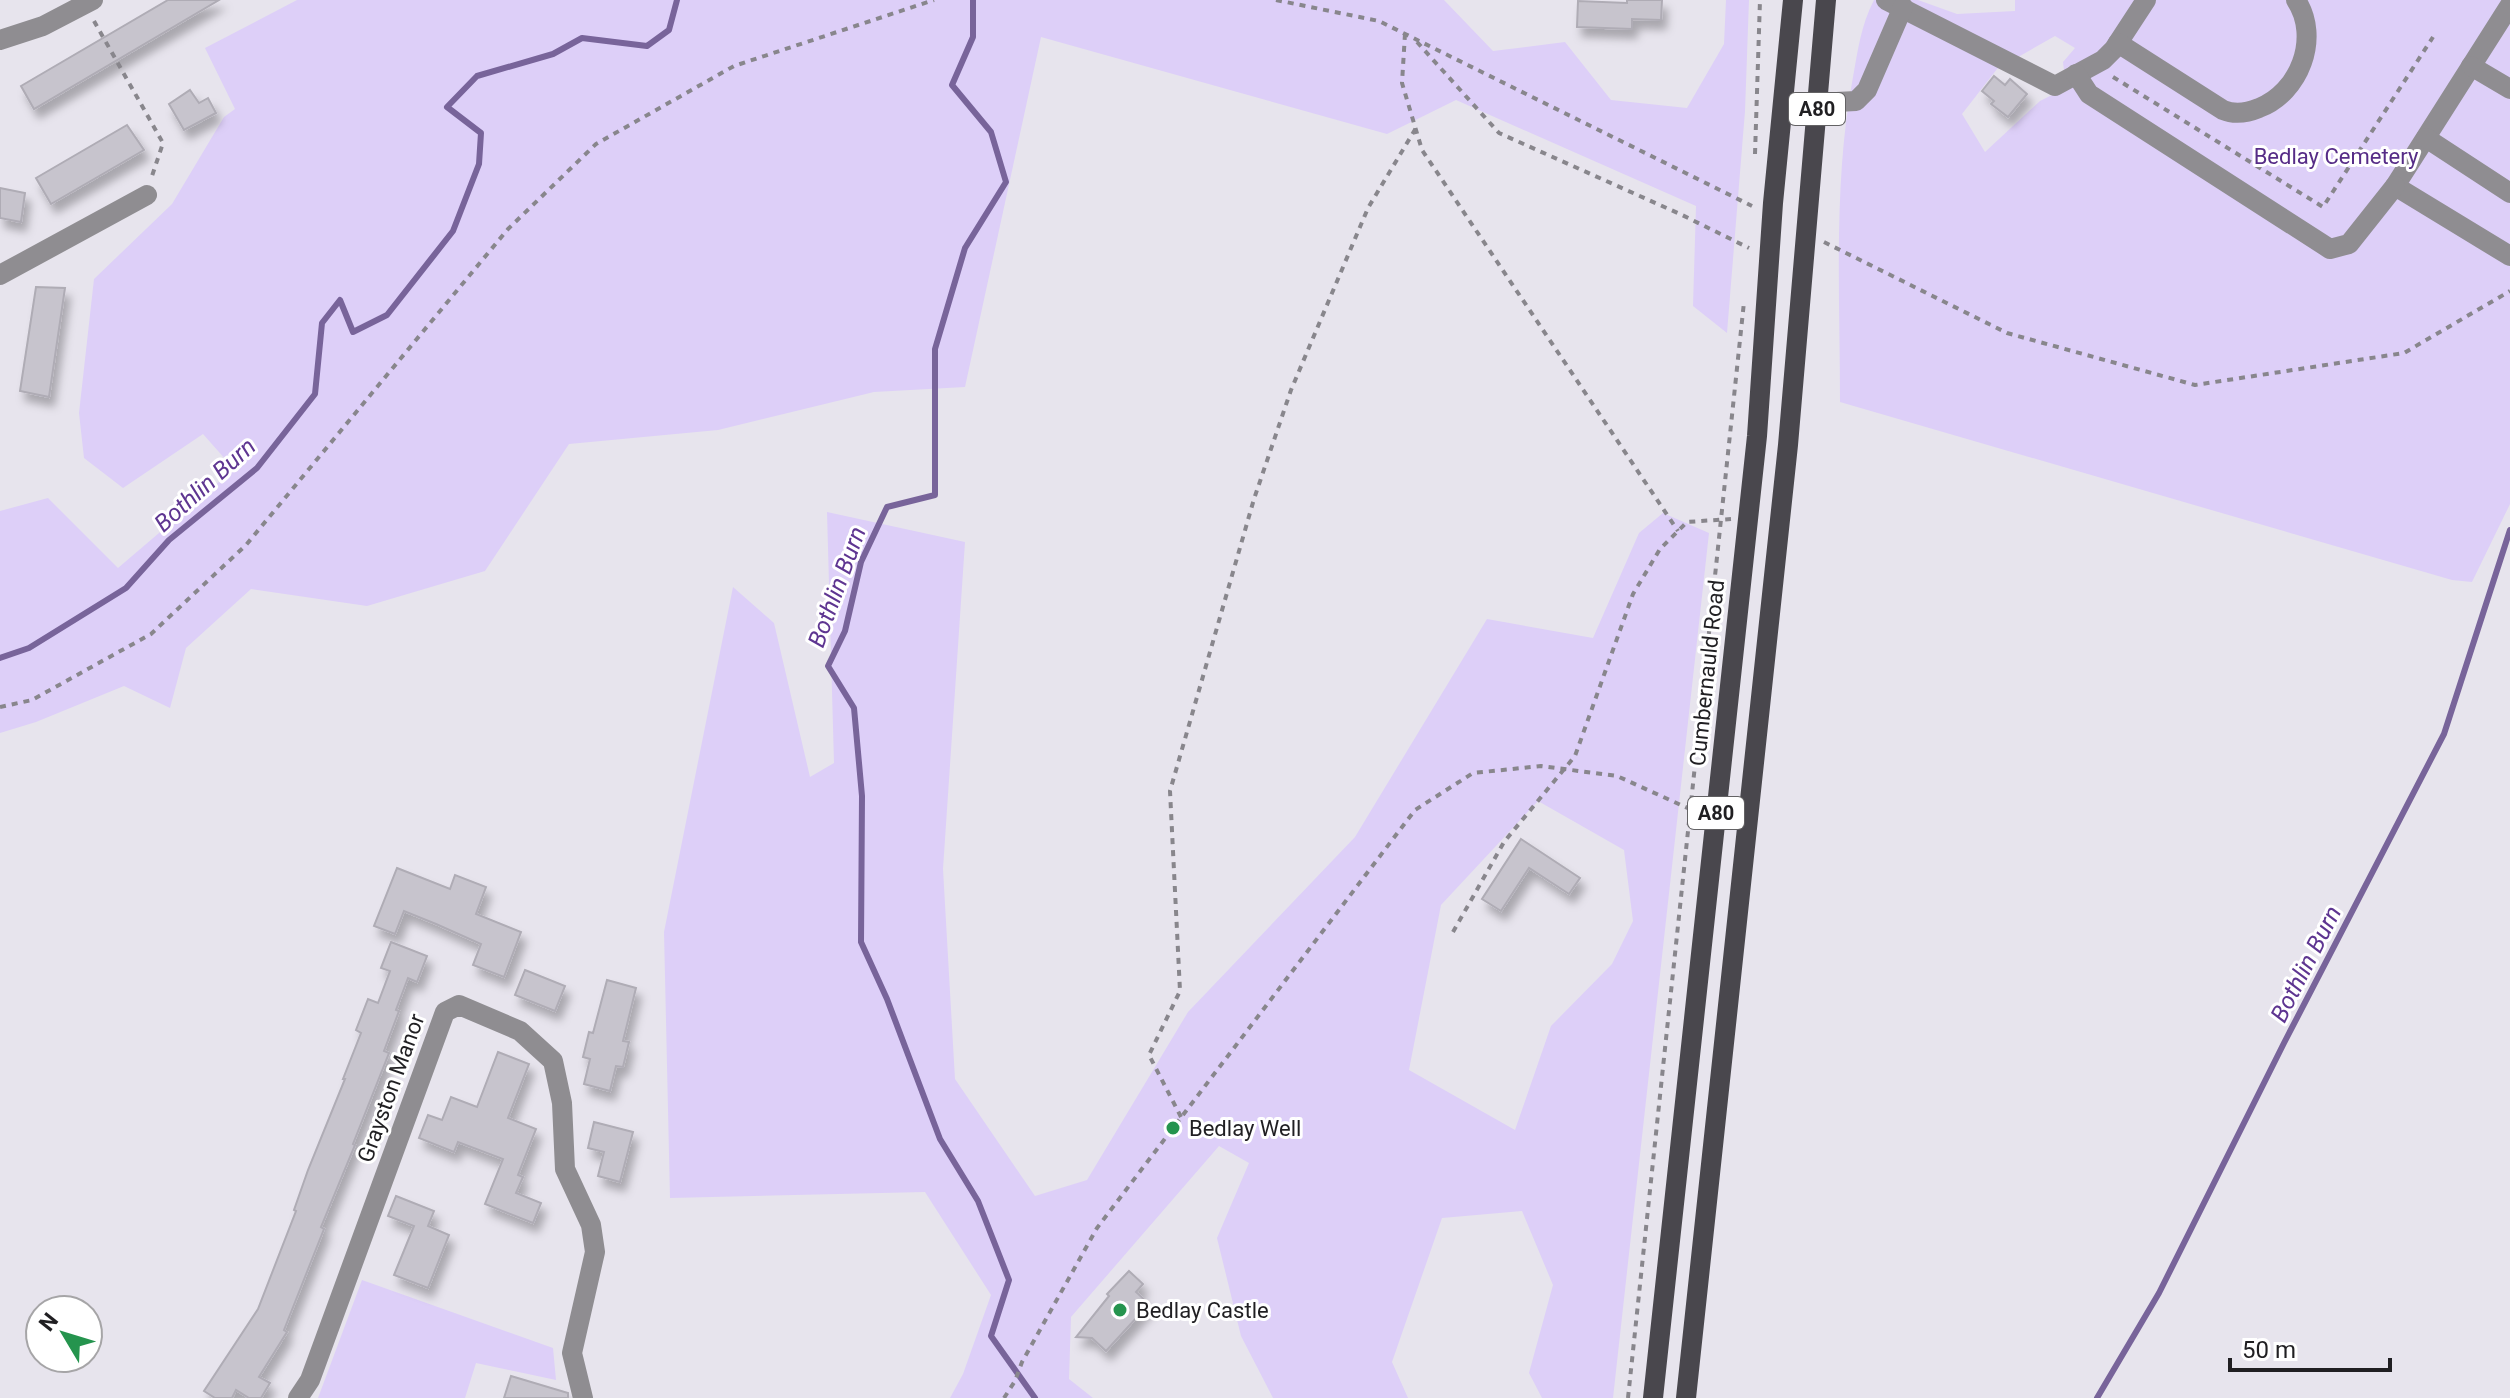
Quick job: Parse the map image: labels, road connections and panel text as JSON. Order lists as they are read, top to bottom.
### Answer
{
  "streets": {
    "main road": ["A80", "Cumbernauld Road"],
    "street": ["Grayston Manor"]
  },
  "water": ["Bothlin Burn"],
  "parks": ["Bedlay Cemetery"],
  "places": ["Bedlay Well", "Bedlay Castle"],
  "scale_bar": "50 m",
  "north": "top left"
}
